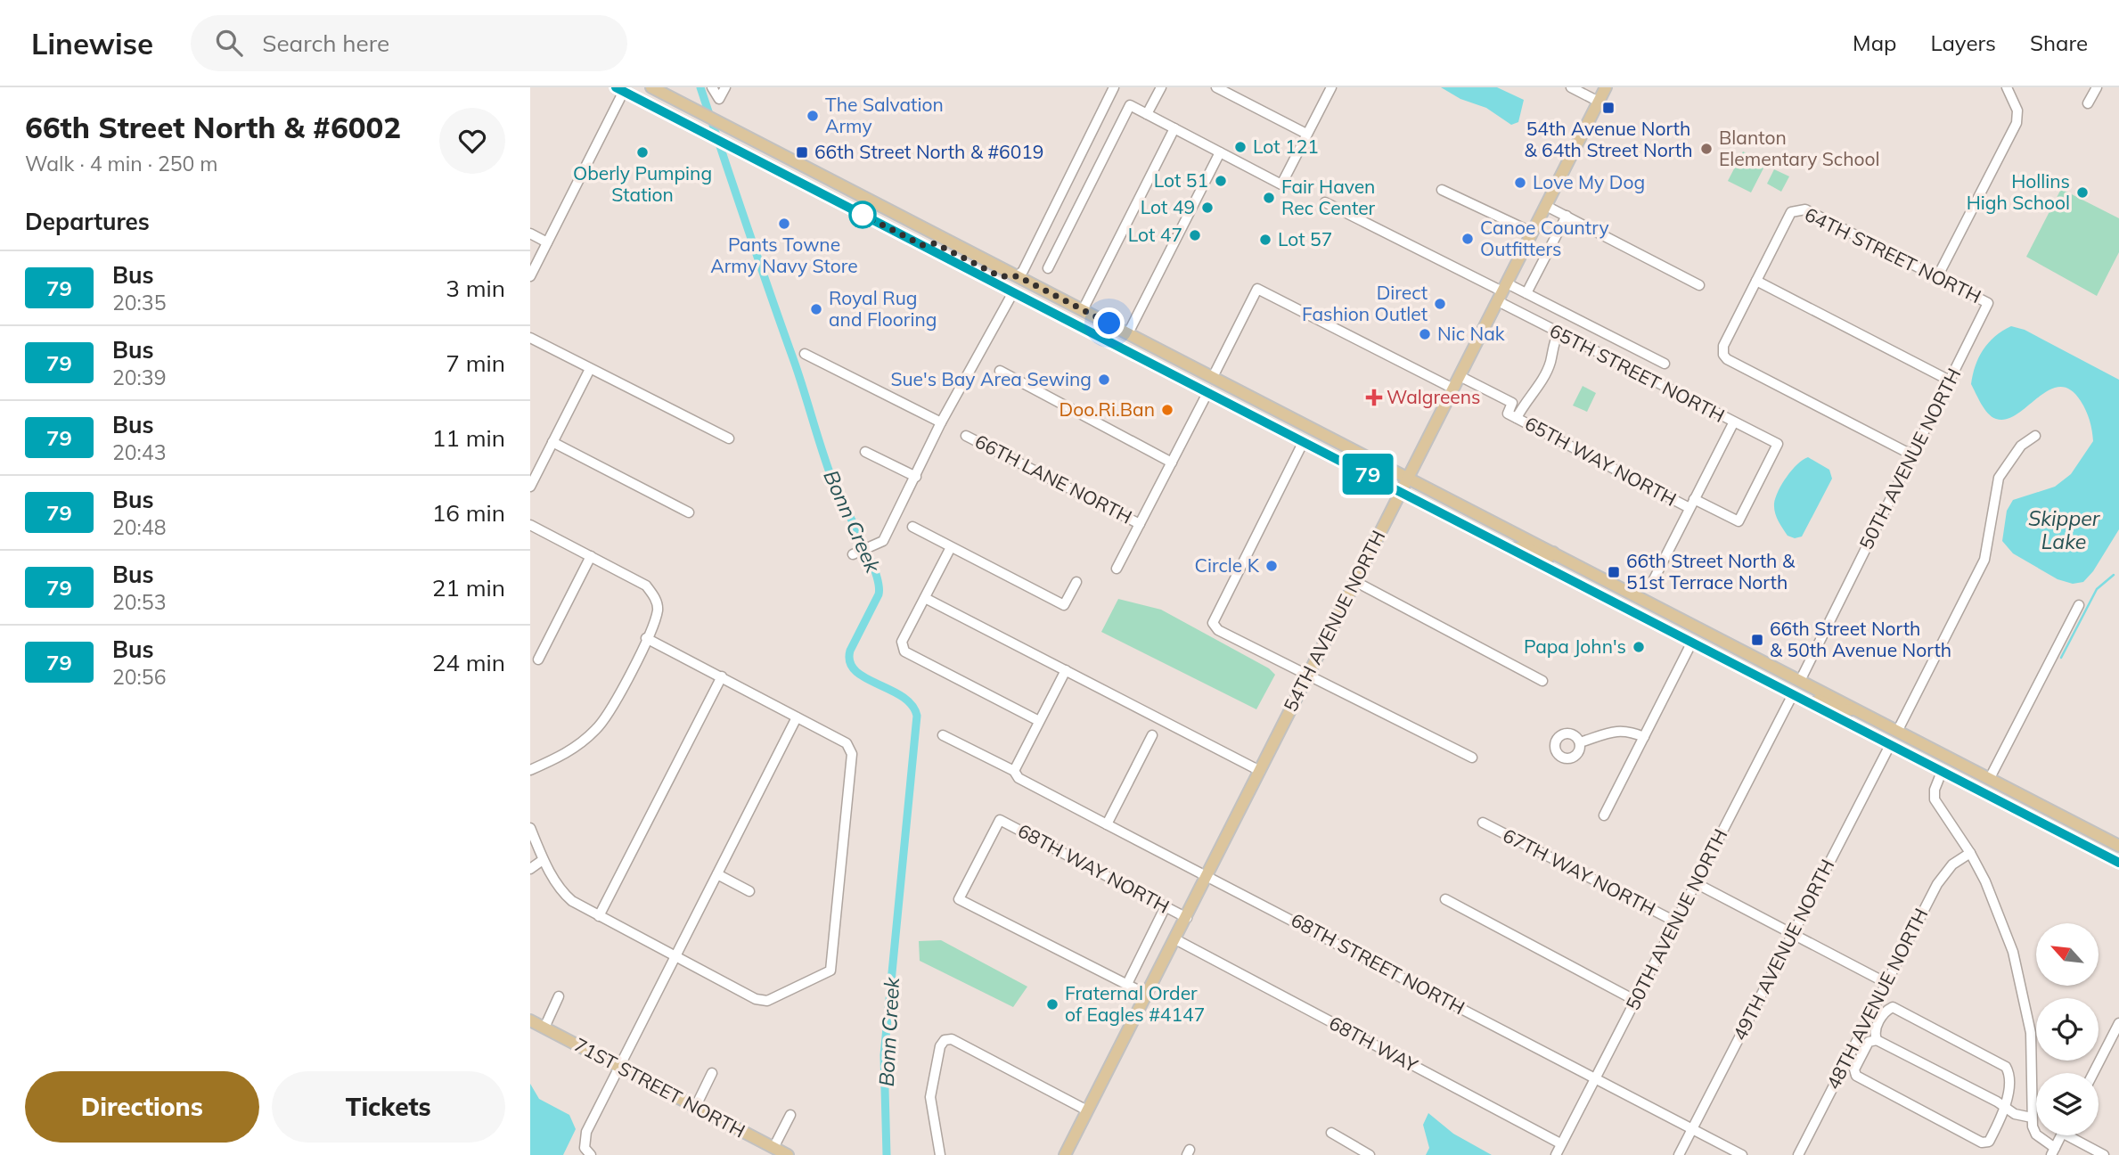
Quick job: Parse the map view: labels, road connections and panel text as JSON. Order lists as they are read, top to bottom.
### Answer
{
  "streets": {
    "main road": ["54TH AVENUE NORTH", "71ST STREET NORTH"],
    "street": [
      "64TH STREET NORTH",
      "65TH STREET NORTH",
      "50TH AVENUE NORTH",
      "65TH WAY NORTH",
      "66TH LANE NORTH",
      "68TH WAY NORTH",
      "67TH WAY NORTH",
      "49TH AVENUE NORTH",
      "68TH STREET NORTH",
      "48TH AVENUE NORTH",
      "68TH WAY"
    ]
  },
  "crossings": [
    ["64TH STREET NORTH", "50TH AVENUE NORTH"],
    ["65TH STREET NORTH", "65TH WAY NORTH"],
    ["65TH STREET NORTH", "54TH AVENUE NORTH"],
    ["50TH AVENUE NORTH", "67TH WAY NORTH"],
    ["50TH AVENUE NORTH", "68TH STREET NORTH"],
    ["50TH AVENUE NORTH", "68TH WAY"],
    ["65TH WAY NORTH", "54TH AVENUE NORTH"],
    ["54TH AVENUE NORTH", "68TH WAY NORTH"],
    ["54TH AVENUE NORTH", "68TH STREET NORTH"],
    ["54TH AVENUE NORTH", "68TH WAY"],
    ["49TH AVENUE NORTH", "68TH STREET NORTH"]
  ],
  "water": ["Skipper Lake", "Bonn Creek"],
  "places": {
    "transit": [
      "54th Avenue North & 64th Street North",
      "66th Street North & #6019",
      "66th Street North & 51st Terrace North",
      "66th Street North & 50th Avenue North"
    ],
    "other": [
      "The Salvation Army",
      "Lot 121",
      "Blanton Elementary School",
      "Oberly Pumping Station",
      "Lot 51",
      "Love My Dog",
      "Hollins High School",
      "Fair Haven Rec Center",
      "Lot 49",
      "Pants Towne Army Navy Store",
      "Lot 47",
      "Canoe Country Outfitters",
      "Lot 57",
      "Direct Fashion Outlet",
      "Royal Rug and Flooring",
      "Nic Nak",
      "Sue's Bay Area Sewing",
      "Doo.Ri.Ban",
      "Circle K",
      "Papa John's",
      "Fraternal Order of Eagles #4147"
    ],
    "health": ["Walgreens"]
  },
  "lines": ["bus line 79"],
  "north": "top left",
  "page": {
    "header": "Linewise",
    "search": "Search here",
    "nav": ["Map", "Layers", "Share"],
    "heading": [
      ["66th Street North & #6002", "Walk · 4 min · 250 m"],
      "Departures"
    ],
    "on_map": "79",
    "list": [
      {
        "mark": "79",
        "name": "Bus",
        "note": "20:35",
        "value": "3 min"
      },
      {
        "mark": "79",
        "name": "Bus",
        "note": "20:39",
        "value": "7 min"
      },
      {
        "mark": "79",
        "name": "Bus",
        "note": "20:43",
        "value": "11 min"
      },
      {
        "mark": "79",
        "name": "Bus",
        "note": "20:48",
        "value": "16 min"
      },
      {
        "mark": "79",
        "name": "Bus",
        "note": "20:53",
        "value": "21 min"
      },
      {
        "mark": "79",
        "name": "Bus",
        "note": "20:56",
        "value": "24 min"
      }
    ],
    "buttons": ["Directions", "Tickets"]
  }
}
